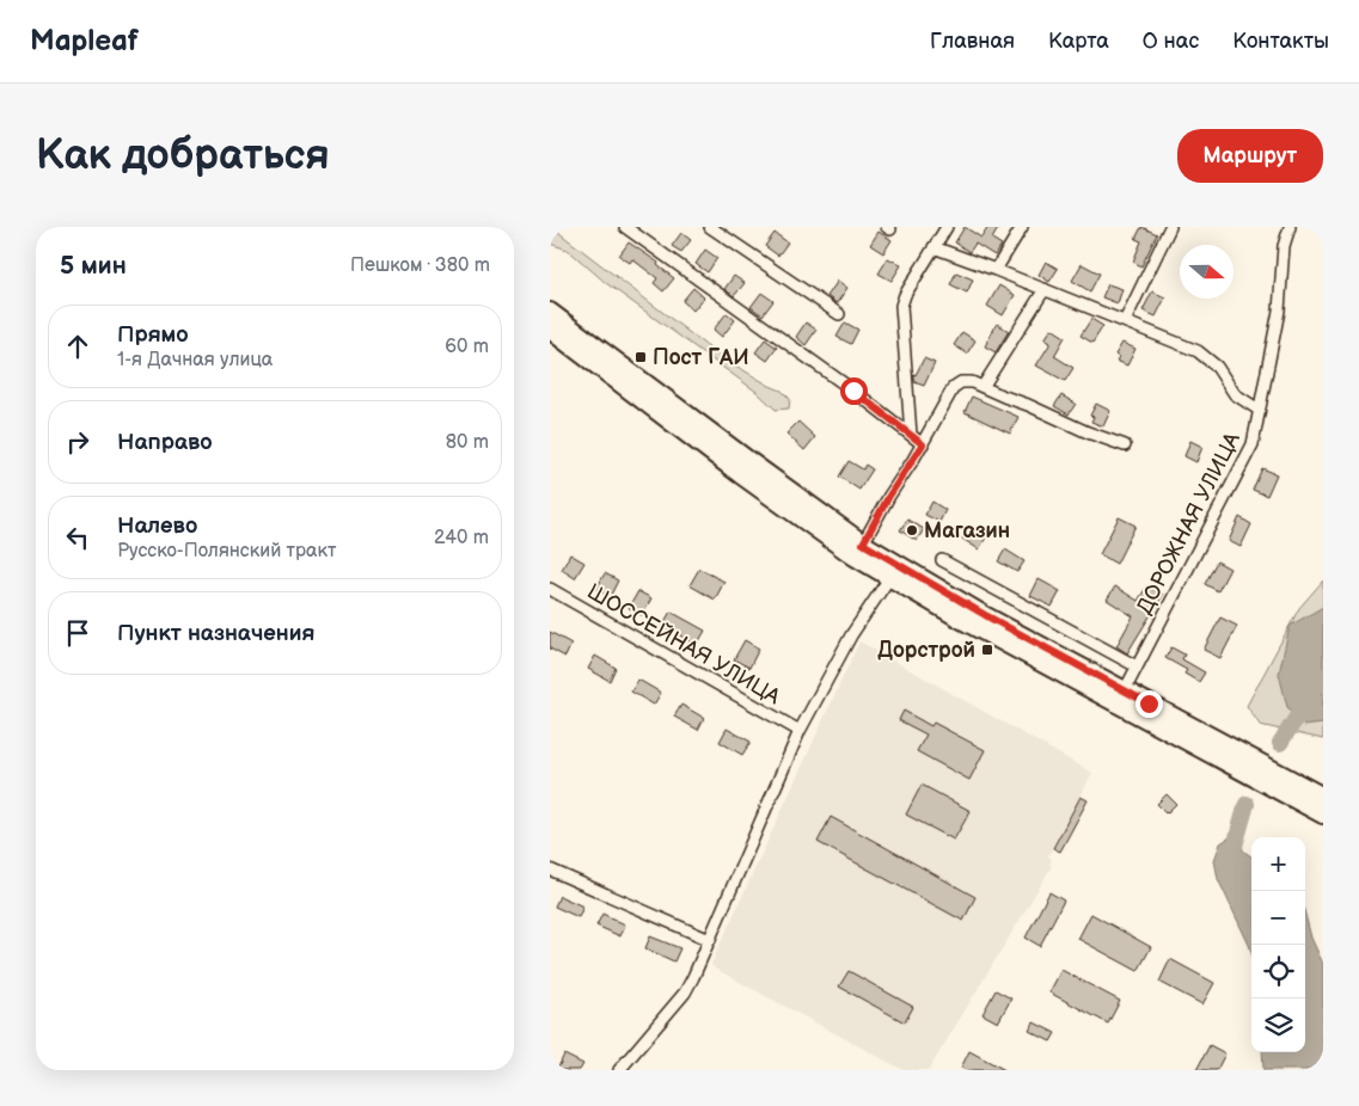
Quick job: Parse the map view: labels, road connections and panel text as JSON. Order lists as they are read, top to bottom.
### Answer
{
  "streets": {
    "street": ["ДОРОЖНАЯ УЛИЦА", "ШОССЕЙНАЯ УЛИЦА"]
  },
  "places": {
    "transit": ["Пост ГАИ", "Дорстрой"],
    "other": ["Магазин"]
  },
  "north": "right",
  "page": {
    "header": "Mapleaf",
    "nav": [
      "Главная",
      "Карта",
      "О нас",
      "Контакты"
    ],
    "buttons": "Маршрут",
    "title": "Как добраться",
    "heading": ["5 мин", "Пешком · 380 m"],
    "list": [
      ["Прямо", "1-я Дачная улица", "60 m"],
      ["Направо", "80 m"],
      ["Налево", "Русско-Полянский тракт", "240 m"],
      "Пункт назначения"
    ],
    "map_buttons": ["+", "−"]
  }
}
